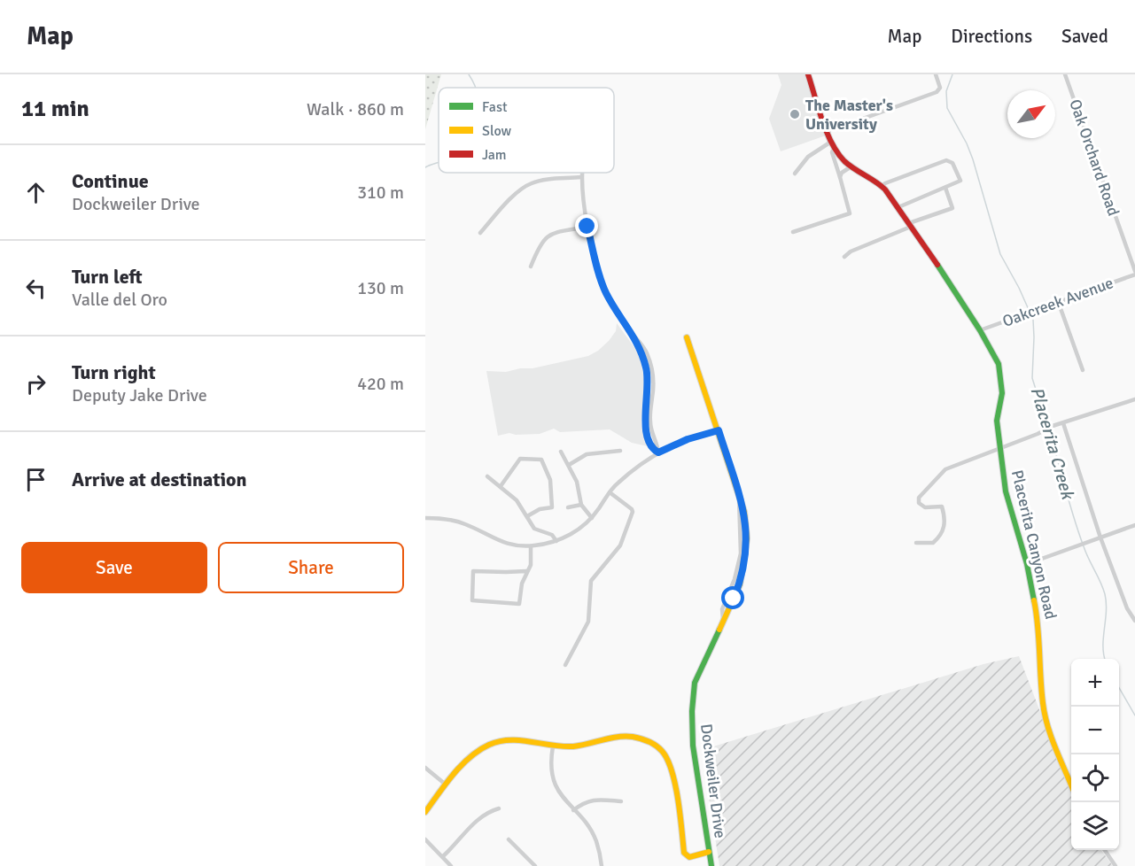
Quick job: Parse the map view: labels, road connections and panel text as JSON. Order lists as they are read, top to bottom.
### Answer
{
  "streets": {
    "street": [
      "Oak Orchard Road",
      "Oakcreek Avenue",
      "Placerita Canyon Road",
      "Dockweiler Drive"
    ]
  },
  "crossings": [
    ["Oak Orchard Road", "Oakcreek Avenue"],
    ["Oakcreek Avenue", "Placerita Canyon Road"]
  ],
  "water": ["Placerita Creek"],
  "places": ["The Master's University"],
  "legend": ["Fast", "Slow", "Jam"],
  "north": "top right",
  "page": {
    "header": "Map",
    "nav": ["Map", "Directions", "Saved"],
    "heading": ["11 min", "Walk · 860 m"],
    "list": [
      ["Continue", "Dockweiler Drive", "310 m"],
      ["Turn left", "Valle del Oro", "130 m"],
      ["Turn right", "Deputy Jake Drive", "420 m"],
      "Arrive at destination"
    ],
    "buttons": ["Save", "Share"],
    "map_buttons": ["+", "−"]
  }
}
